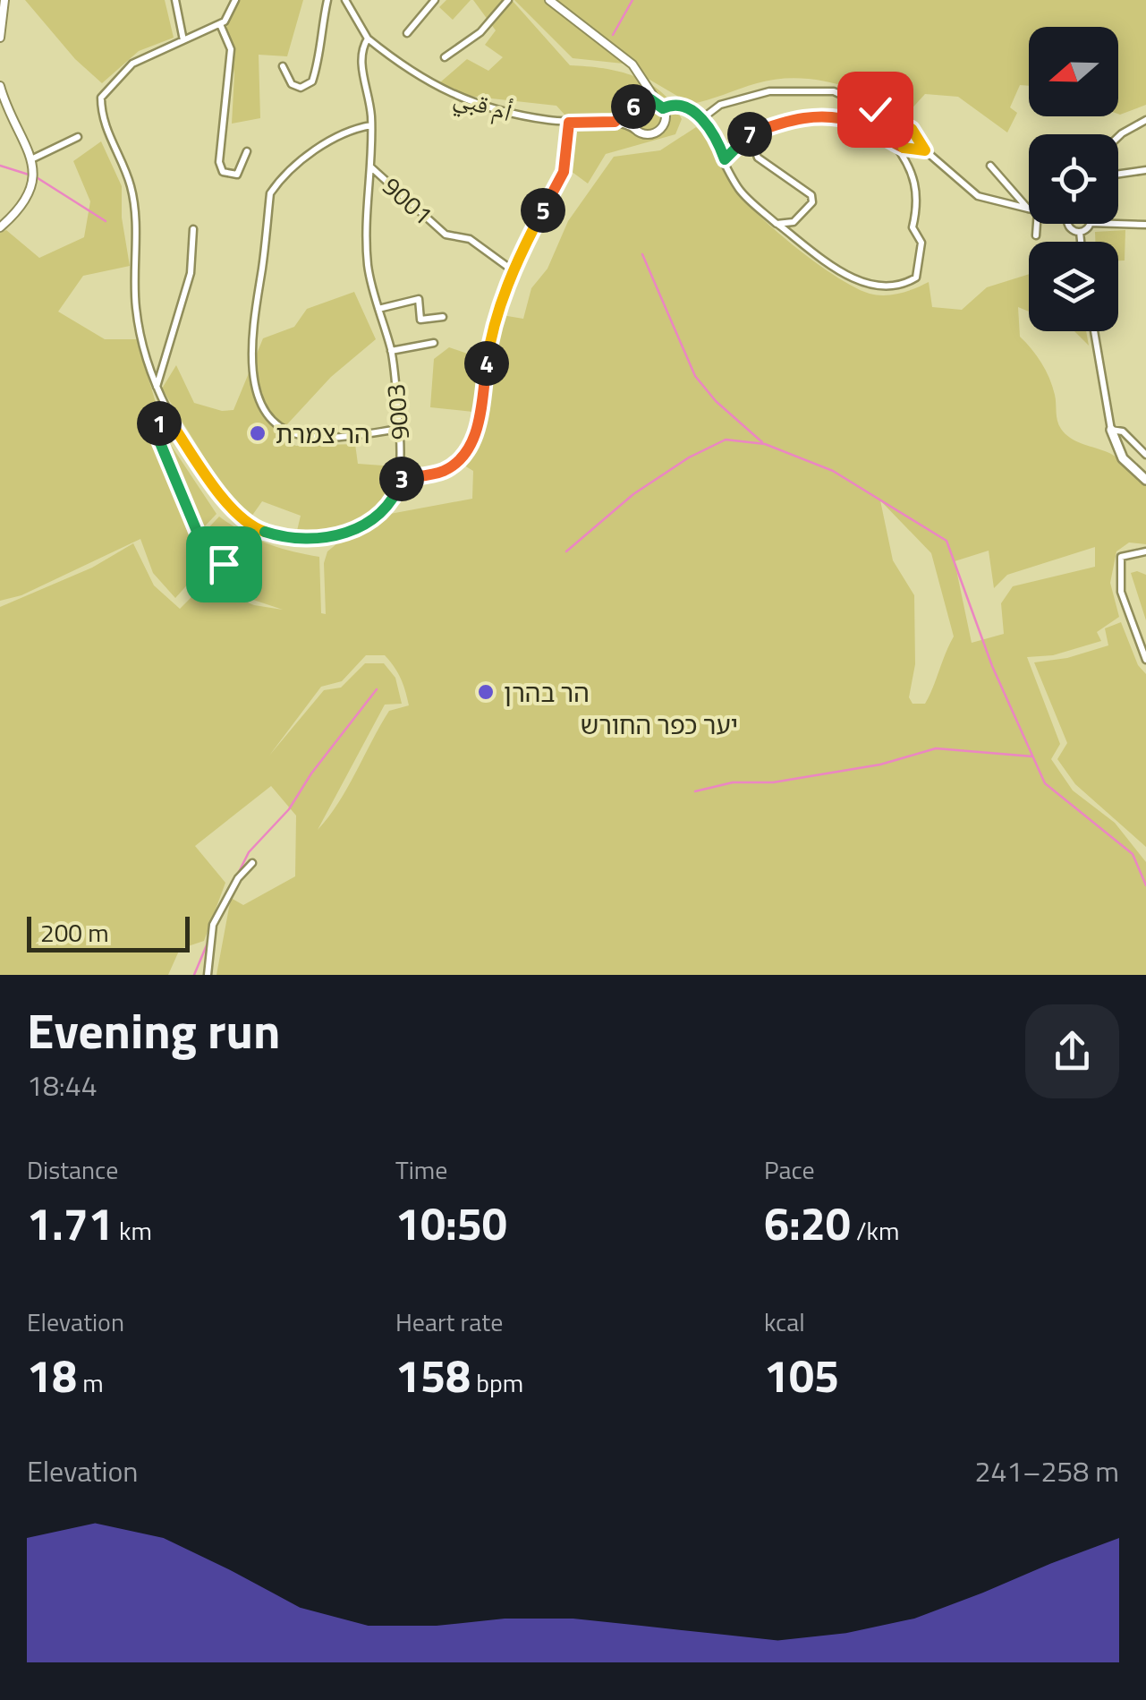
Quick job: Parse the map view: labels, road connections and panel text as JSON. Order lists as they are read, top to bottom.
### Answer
{
  "streets": {
    "street": ["أم قبي", "9001", "9003"]
  },
  "crossings": [
    ["أم قبي", "9003"],
    ["9001", "9003"]
  ],
  "parks": ["יער כפר החורש"],
  "places": ["הר צמרת", "הר בהרן"],
  "scale_bar": "200 m",
  "north": "left",
  "page": {
    "pins": [
      "6",
      "7",
      "5",
      "4",
      "1",
      "3"
    ],
    "scale": "200 m",
    "heading": ["Evening run", "18:44"],
    "stats": [
      ["Distance", "1.71 km"],
      ["Time", "10:50"],
      ["Pace", "6:20 /km"],
      ["Elevation", "18 m"],
      ["Heart rate", "158 bpm"],
      ["kcal", "105"]
    ],
    "chart": ["Elevation", "241–258 m"]
  }
}
